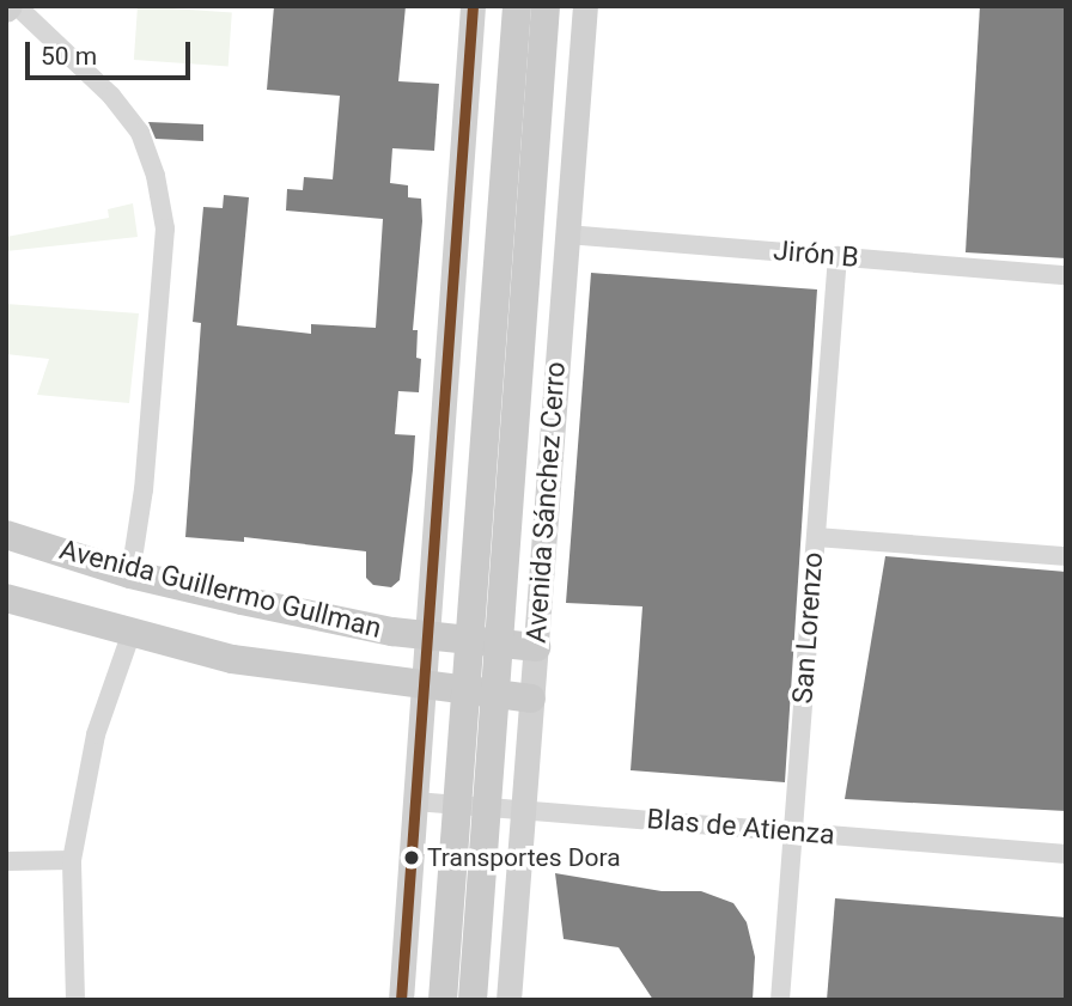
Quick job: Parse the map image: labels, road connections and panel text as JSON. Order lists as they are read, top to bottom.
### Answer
{
  "streets": {
    "main road": ["Avenida Sánchez Cerro", "Avenida Guillermo Gullman"],
    "street": ["Jirón B", "San Lorenzo", "Blas de Atienza"]
  },
  "crossings": [
    ["Jirón B", "Avenida Sánchez Cerro"],
    ["Jirón B", "San Lorenzo"],
    ["Avenida Sánchez Cerro", "Avenida Guillermo Gullman"],
    ["Avenida Sánchez Cerro", "Blas de Atienza"],
    ["San Lorenzo", "Blas de Atienza"]
  ],
  "places": ["Transportes Dora"],
  "scale_bar": "50 m"
}
